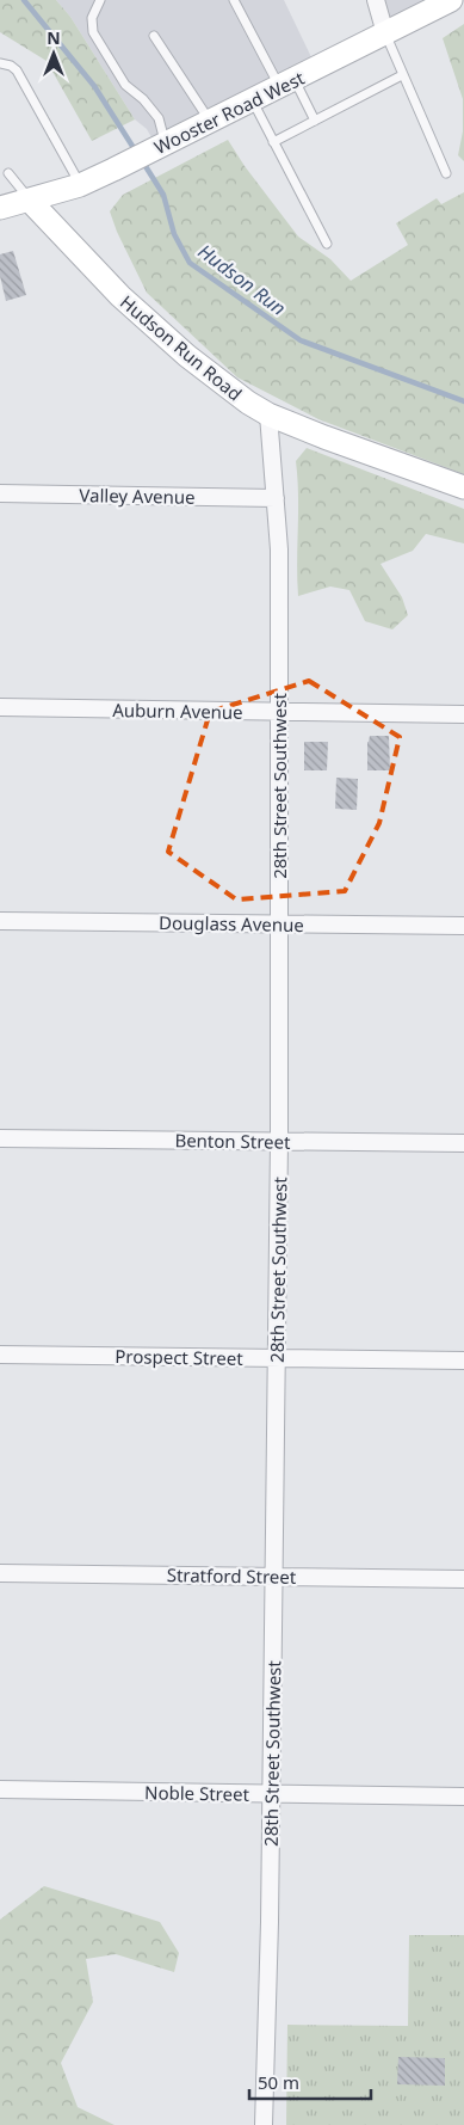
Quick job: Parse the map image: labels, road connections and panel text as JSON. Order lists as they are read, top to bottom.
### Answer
{
  "streets": {
    "main road": ["Wooster Road West", "Hudson Run Road"],
    "street": [
      "Valley Avenue",
      "Auburn Avenue",
      "28th Street Southwest",
      "Douglass Avenue",
      "Benton Street",
      "Prospect Street",
      "Stratford Street",
      "Noble Street"
    ]
  },
  "crossings": [
    ["Wooster Road West", "Hudson Run Road"],
    ["Hudson Run Road", "28th Street Southwest"],
    ["Valley Avenue", "28th Street Southwest"],
    ["Auburn Avenue", "28th Street Southwest"],
    ["28th Street Southwest", "Douglass Avenue"],
    ["28th Street Southwest", "Benton Street"],
    ["28th Street Southwest", "Prospect Street"],
    ["28th Street Southwest", "Stratford Street"],
    ["28th Street Southwest", "Noble Street"]
  ],
  "water": ["Hudson Run"],
  "scale_bar": "50 m",
  "north": "top"
}
